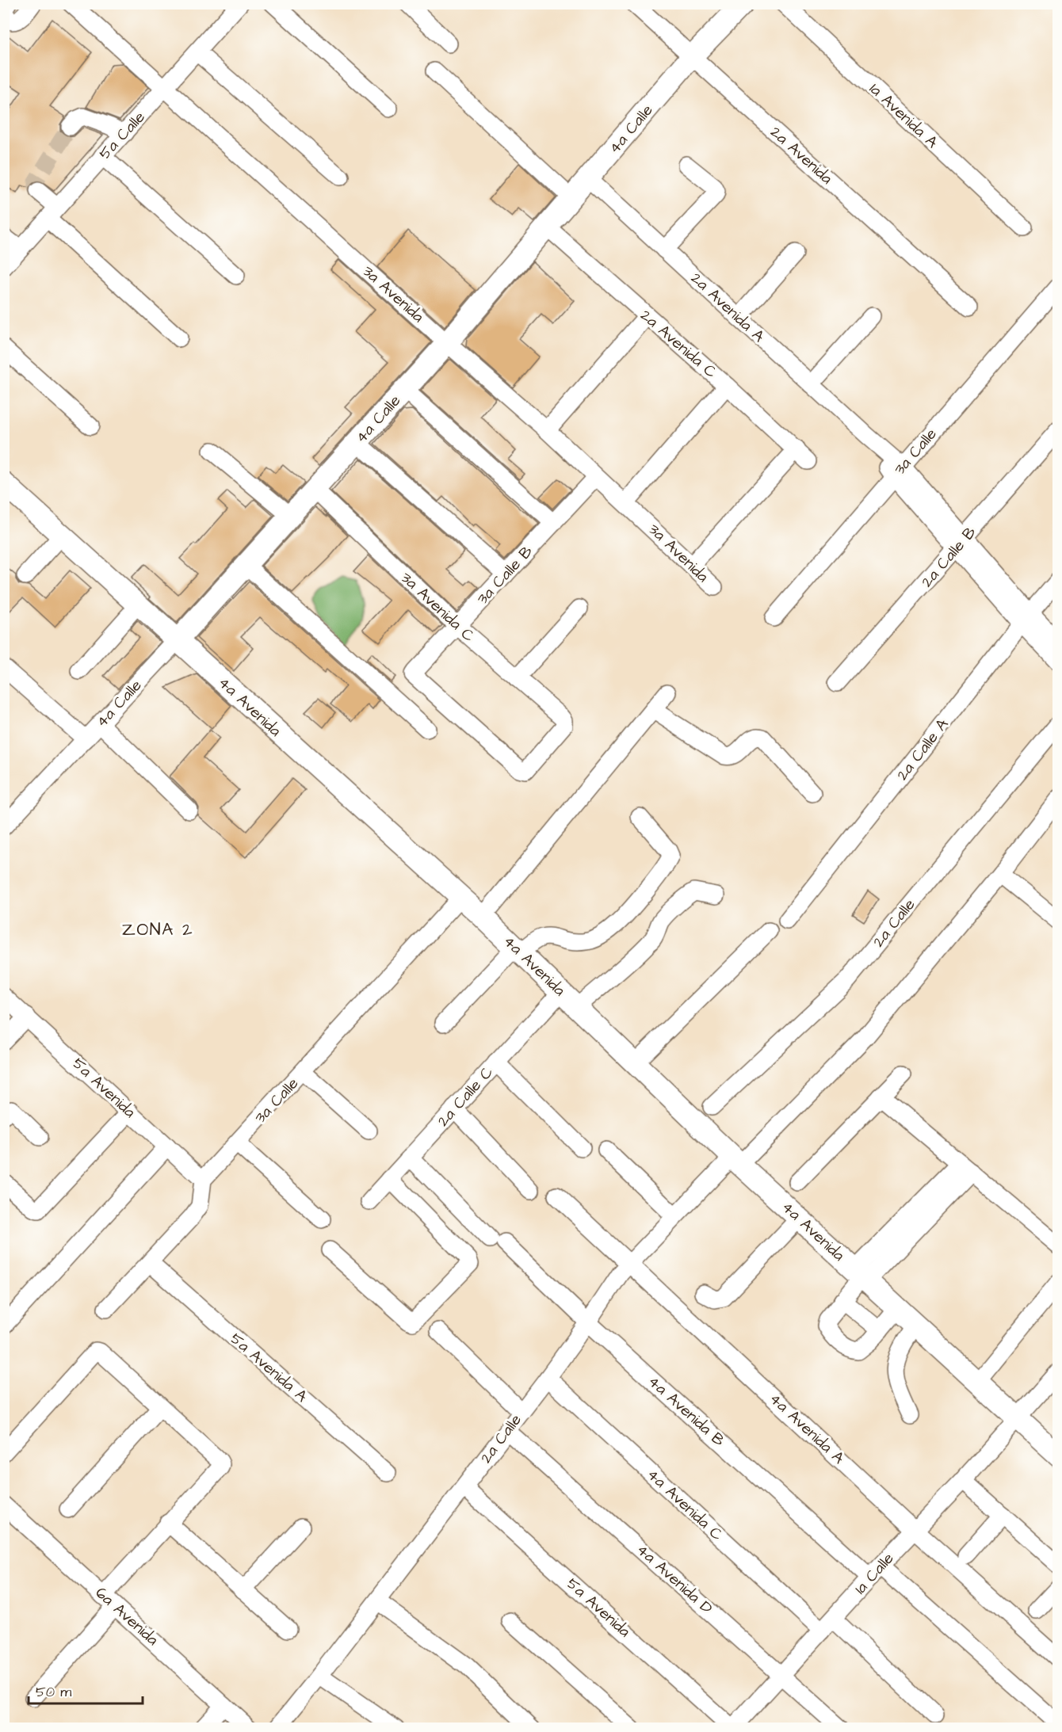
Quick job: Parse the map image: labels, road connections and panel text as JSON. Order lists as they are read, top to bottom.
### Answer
{
  "streets": {
    "main road": ["4a Calle", "4a Avenida"],
    "street": [
      "1a Avenida A",
      "5a Calle",
      "2a Avenida",
      "3a Avenida",
      "2a Avenida A",
      "2a Avenida C",
      "3a Calle",
      "2a Calle B",
      "3a Calle B",
      "3a Avenida C",
      "2a Calle A",
      "2a Calle",
      "5a Avenida",
      "2a Calle C",
      "5a Avenida A",
      "4a Avenida B",
      "4a Avenida A",
      "4a Avenida C",
      "1a Calle",
      "4a Avenida D",
      "6a Avenida"
    ]
  },
  "crossings": [
    ["4a Calle", "2a Avenida"],
    ["4a Calle", "3a Avenida"],
    ["4a Calle", "2a Avenida A"],
    ["4a Calle", "2a Avenida C"],
    ["4a Calle", "3a Avenida C"],
    ["4a Calle", "4a Avenida"],
    ["5a Calle", "3a Avenida"],
    ["3a Avenida", "3a Calle B"],
    ["2a Avenida A", "3a Calle"],
    ["2a Avenida A", "2a Calle B"],
    ["2a Avenida A", "2a Calle A"],
    ["3a Calle", "4a Avenida"],
    ["3a Calle", "5a Avenida"],
    ["3a Calle B", "3a Avenida C"],
    ["4a Avenida", "2a Calle"],
    ["4a Avenida", "2a Calle C"],
    ["4a Avenida", "1a Calle"],
    ["2a Calle", "5a Avenida"],
    ["2a Calle", "4a Avenida B"],
    ["2a Calle", "4a Avenida A"],
    ["2a Calle", "4a Avenida C"],
    ["2a Calle", "4a Avenida D"],
    ["5a Avenida", "1a Calle"],
    ["2a Calle C", "4a Avenida B"],
    ["4a Avenida B", "1a Calle"],
    ["4a Avenida A", "1a Calle"],
    ["4a Avenida C", "1a Calle"],
    ["1a Calle", "4a Avenida D"]
  ],
  "districts": ["ZONA 2"],
  "scale_bar": "50 m"
}
